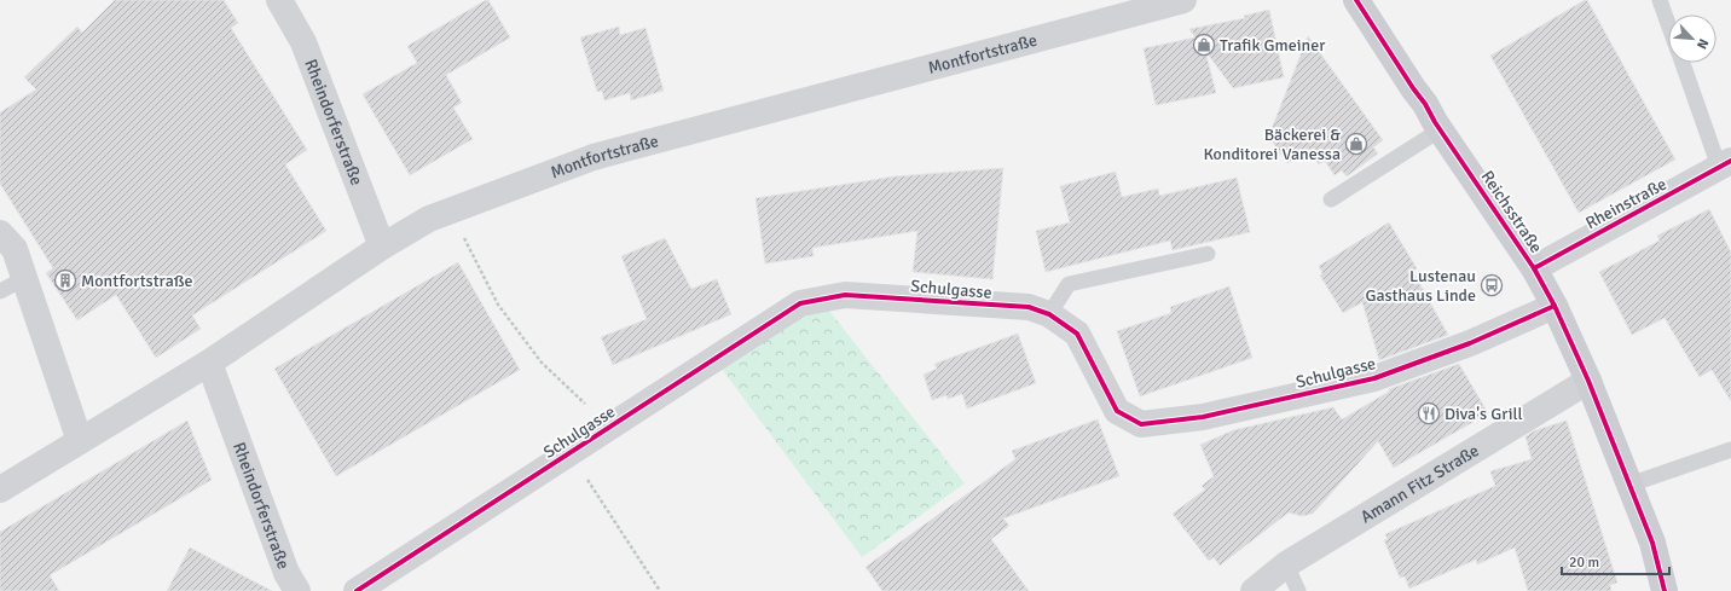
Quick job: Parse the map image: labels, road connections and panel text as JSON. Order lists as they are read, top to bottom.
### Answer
{
  "streets": {
    "main road": ["Reichsstraße"],
    "street": [
      "Montfortstraße",
      "Rheindorferstraße",
      "Rheinstraße",
      "Schulgasse",
      "Amann Fitz Straße"
    ]
  },
  "crossings": [
    ["Montfortstraße", "Rheindorferstraße"],
    ["Rheinstraße", "Reichsstraße"],
    ["Reichsstraße", "Schulgasse"],
    ["Reichsstraße", "Amann Fitz Straße"]
  ],
  "places": {
    "shop": ["Trafik Gmeiner", "Bäckerei & Konditorei Vanessa"],
    "building": ["Montfortstraße"],
    "bus stop": ["Lustenau Gasthaus Linde"],
    "restaurant": ["Diva's Grill"]
  },
  "scale_bar": "20 m",
  "north": "bottom right"
}
